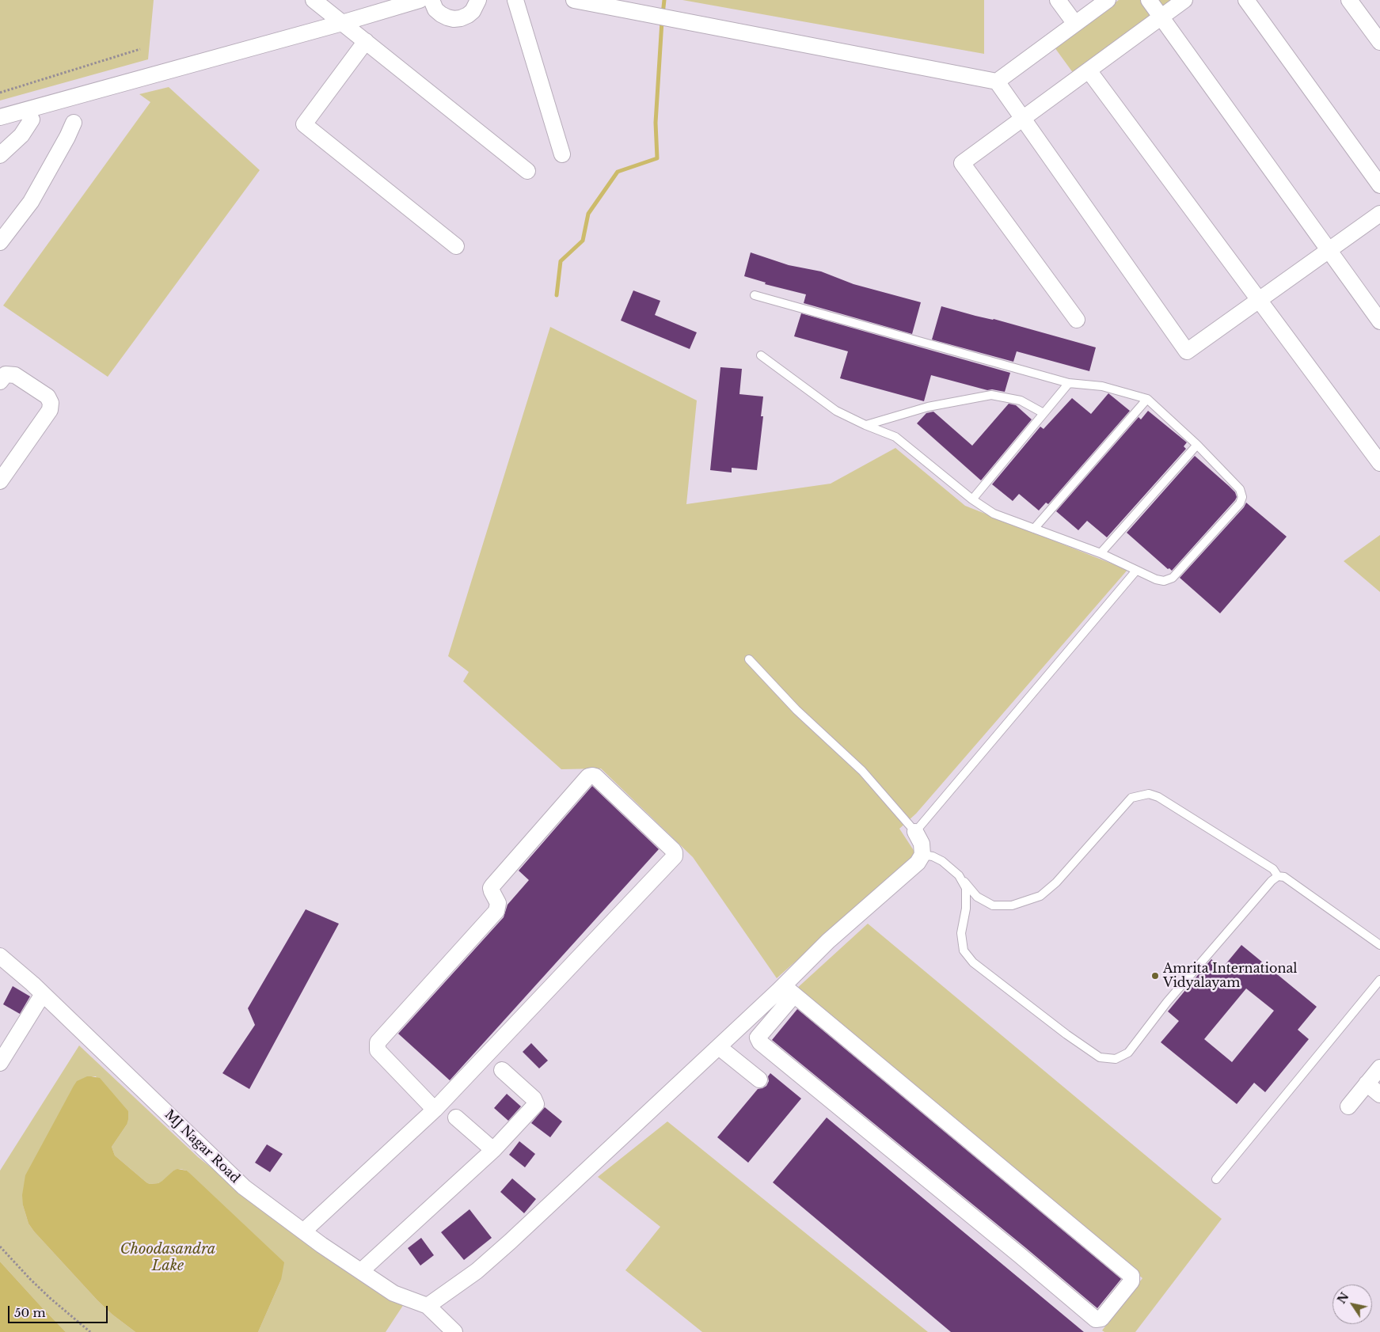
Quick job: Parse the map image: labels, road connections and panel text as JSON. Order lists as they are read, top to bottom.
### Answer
{
  "streets": {
    "street": ["MJ Nagar Road"]
  },
  "water": ["Choodasandra Lake"],
  "places": ["Amrita International Vidyalayam"],
  "scale_bar": "50 m",
  "north": "top left"
}
